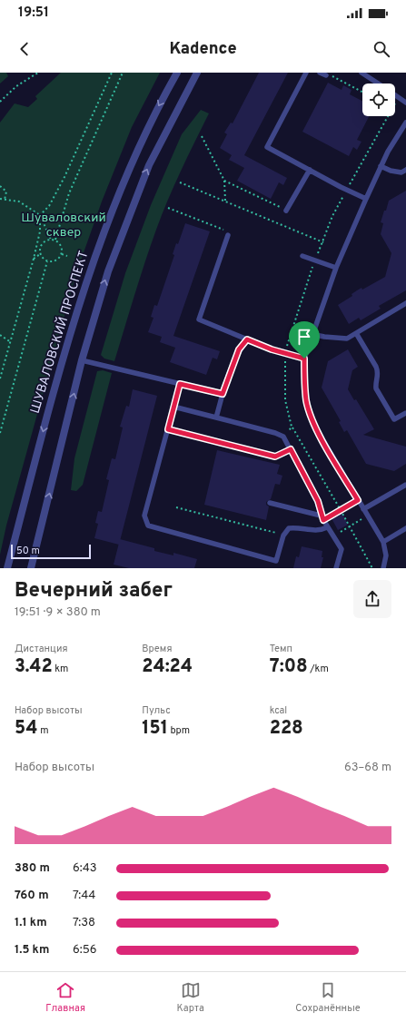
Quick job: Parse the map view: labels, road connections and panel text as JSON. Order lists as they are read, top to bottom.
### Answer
{
  "streets": {
    "street": ["ШУВАЛОВСКИЙ ПРОСПЕКТ"]
  },
  "parks": ["Шуваловский сквер"],
  "scale_bar": "50 m",
  "page": {
    "status": "19:51",
    "header": "Kadence",
    "scale": "50 m",
    "heading": ["Вечерний забег", "19:51 · 9 × 380 m"],
    "stats": [
      ["Дистанция", "3.42 km"],
      ["Время", "24:24"],
      ["Темп", "7:08 /km"],
      ["Набор высоты", "54 m"],
      ["Пульс", "151 bpm"],
      ["kcal", "228"]
    ],
    "chart": ["Набор высоты", "63–68 m"],
    "list": [
      {
        "name": "380 m",
        "note": "6:43"
      },
      {
        "name": "760 m",
        "note": "7:44"
      },
      {
        "name": "1.1 km",
        "note": "7:38"
      },
      {
        "name": "1.5 km",
        "note": "6:56"
      }
    ],
    "tabs": ["Главная", "Карта", "Сохранённые"]
  }
}
